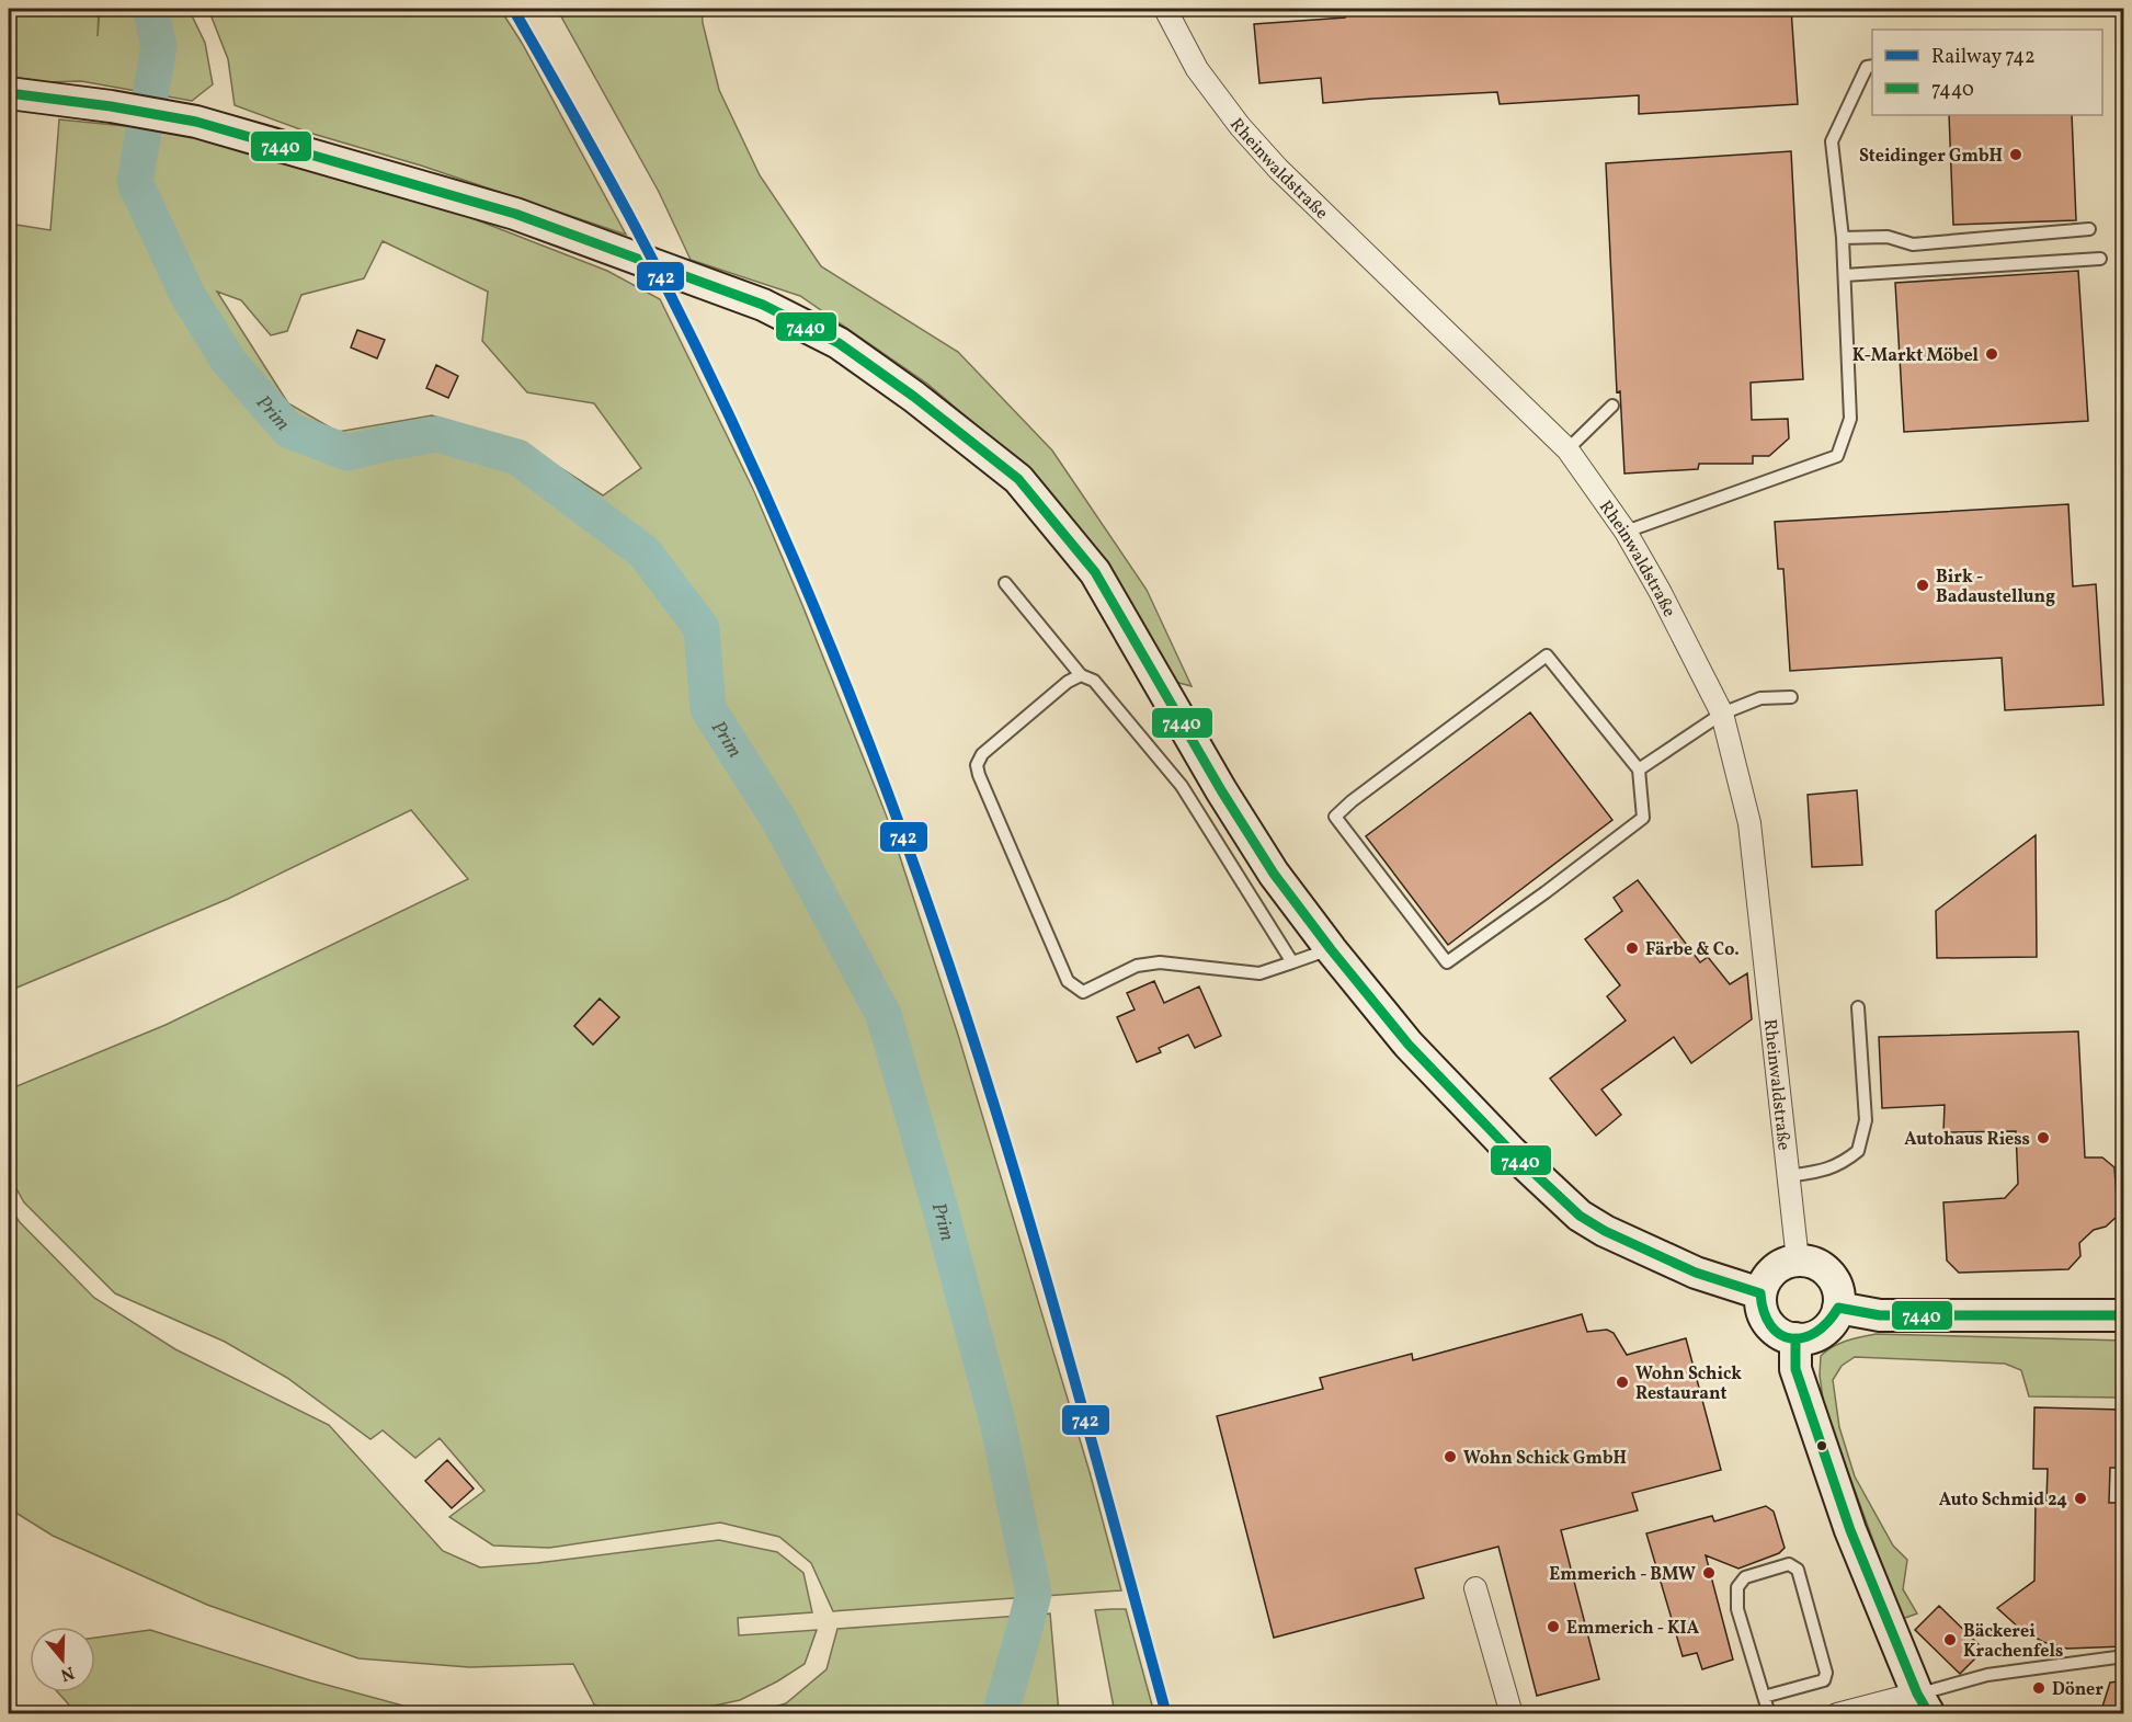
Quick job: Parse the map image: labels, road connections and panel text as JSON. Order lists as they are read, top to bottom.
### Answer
{
  "streets": {
    "street": ["Rheinwaldstraße"]
  },
  "water": ["Prim"],
  "places": [
    "Steidinger GmbH",
    "K-Markt Möbel",
    "Birk - Badaustellung",
    "Färbe & Co.",
    "Autohaus Riess",
    "Wohn Schick Restaurant",
    "Wohn Schick GmbH",
    "Auto Schmid 24",
    "Emmerich - BMW",
    "Emmerich - KIA",
    "Bäckerei Krachenfels",
    "Döner"
  ],
  "lines": ["rail line 742", "transit line 7440"],
  "legend": ["Railway 742", "7440"],
  "north": "bottom"
}
